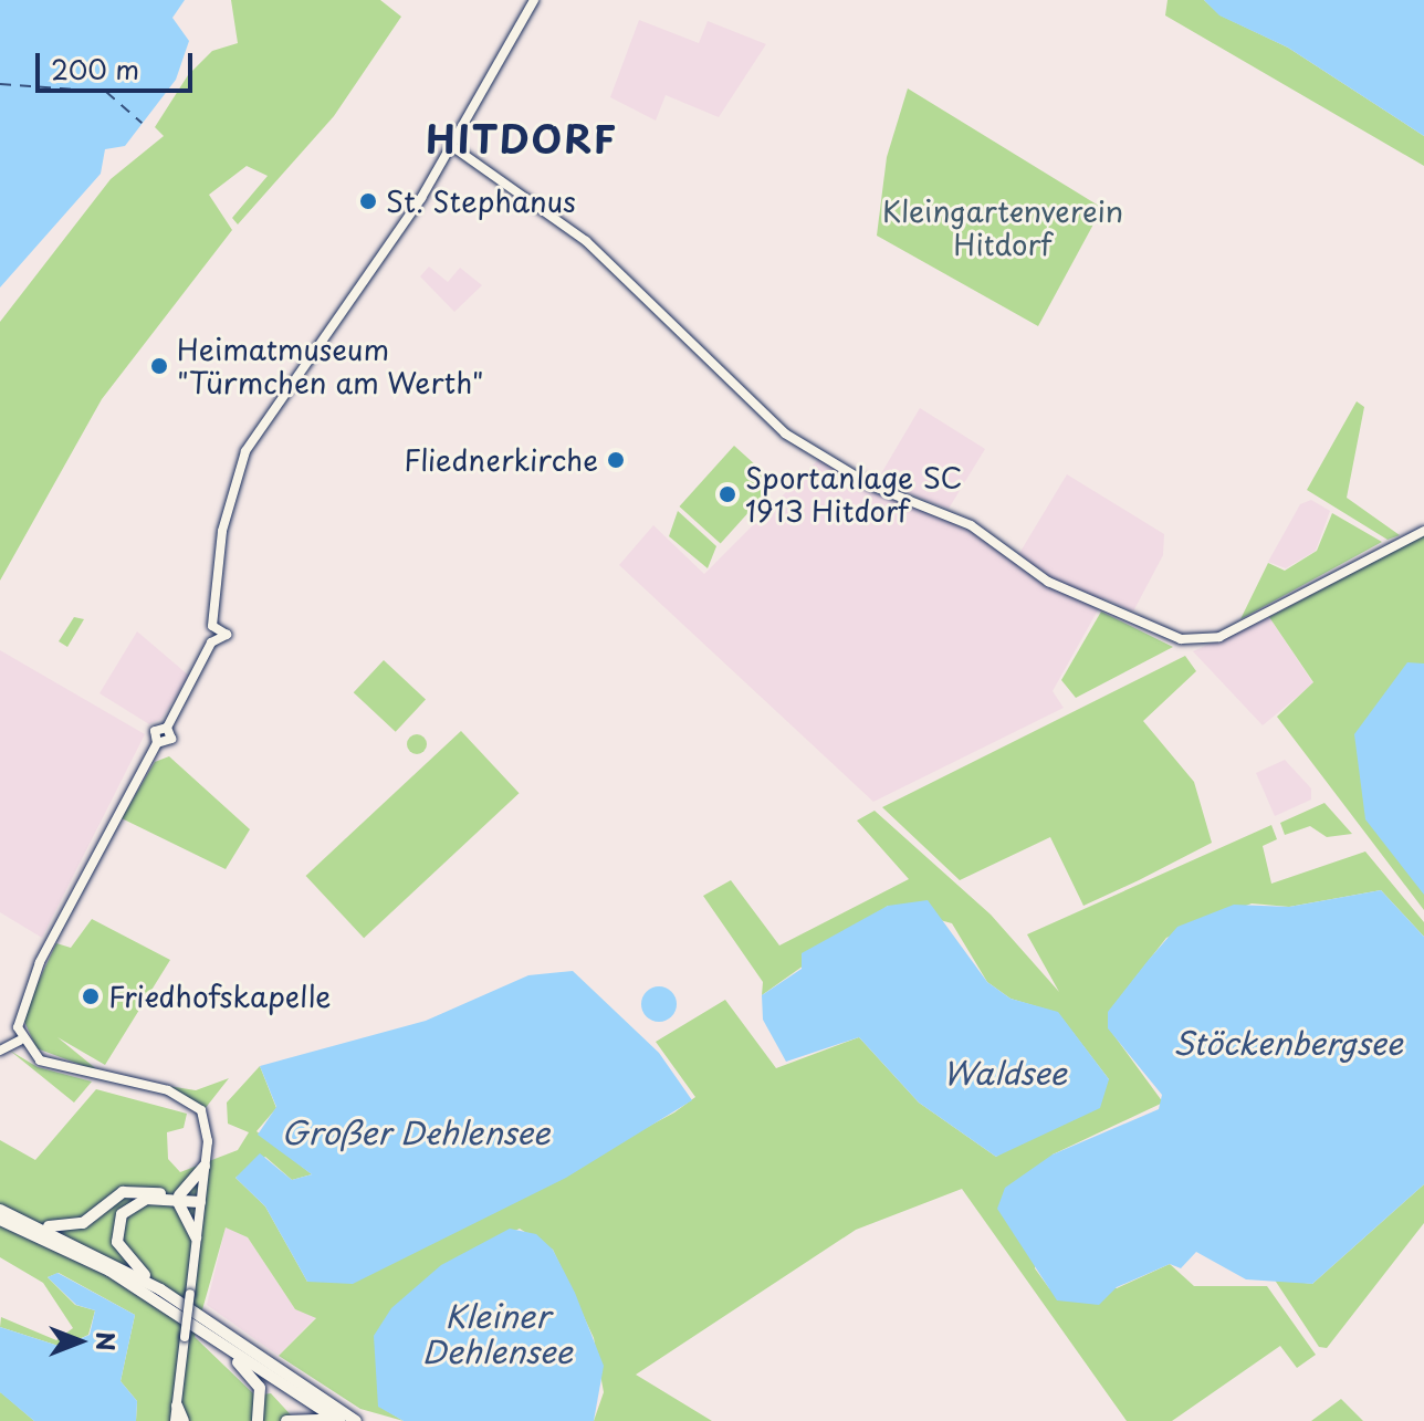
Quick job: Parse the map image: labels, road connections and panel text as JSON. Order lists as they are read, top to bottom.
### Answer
{
  "districts": ["HITDORF"],
  "water": [
    "Stöckenbergsee",
    "Waldsee",
    "Großer Dehlensee",
    "Kleiner Dehlensee"
  ],
  "parks": ["Kleingartenverein Hitdorf"],
  "places": [
    "St. Stephanus",
    "Heimatmuseum \"Türmchen am Werth\"",
    "Fliednerkirche",
    "Sportanlage SC 1913 Hitdorf",
    "Friedhofskapelle"
  ],
  "scale_bar": "200 m",
  "north": "right"
}
